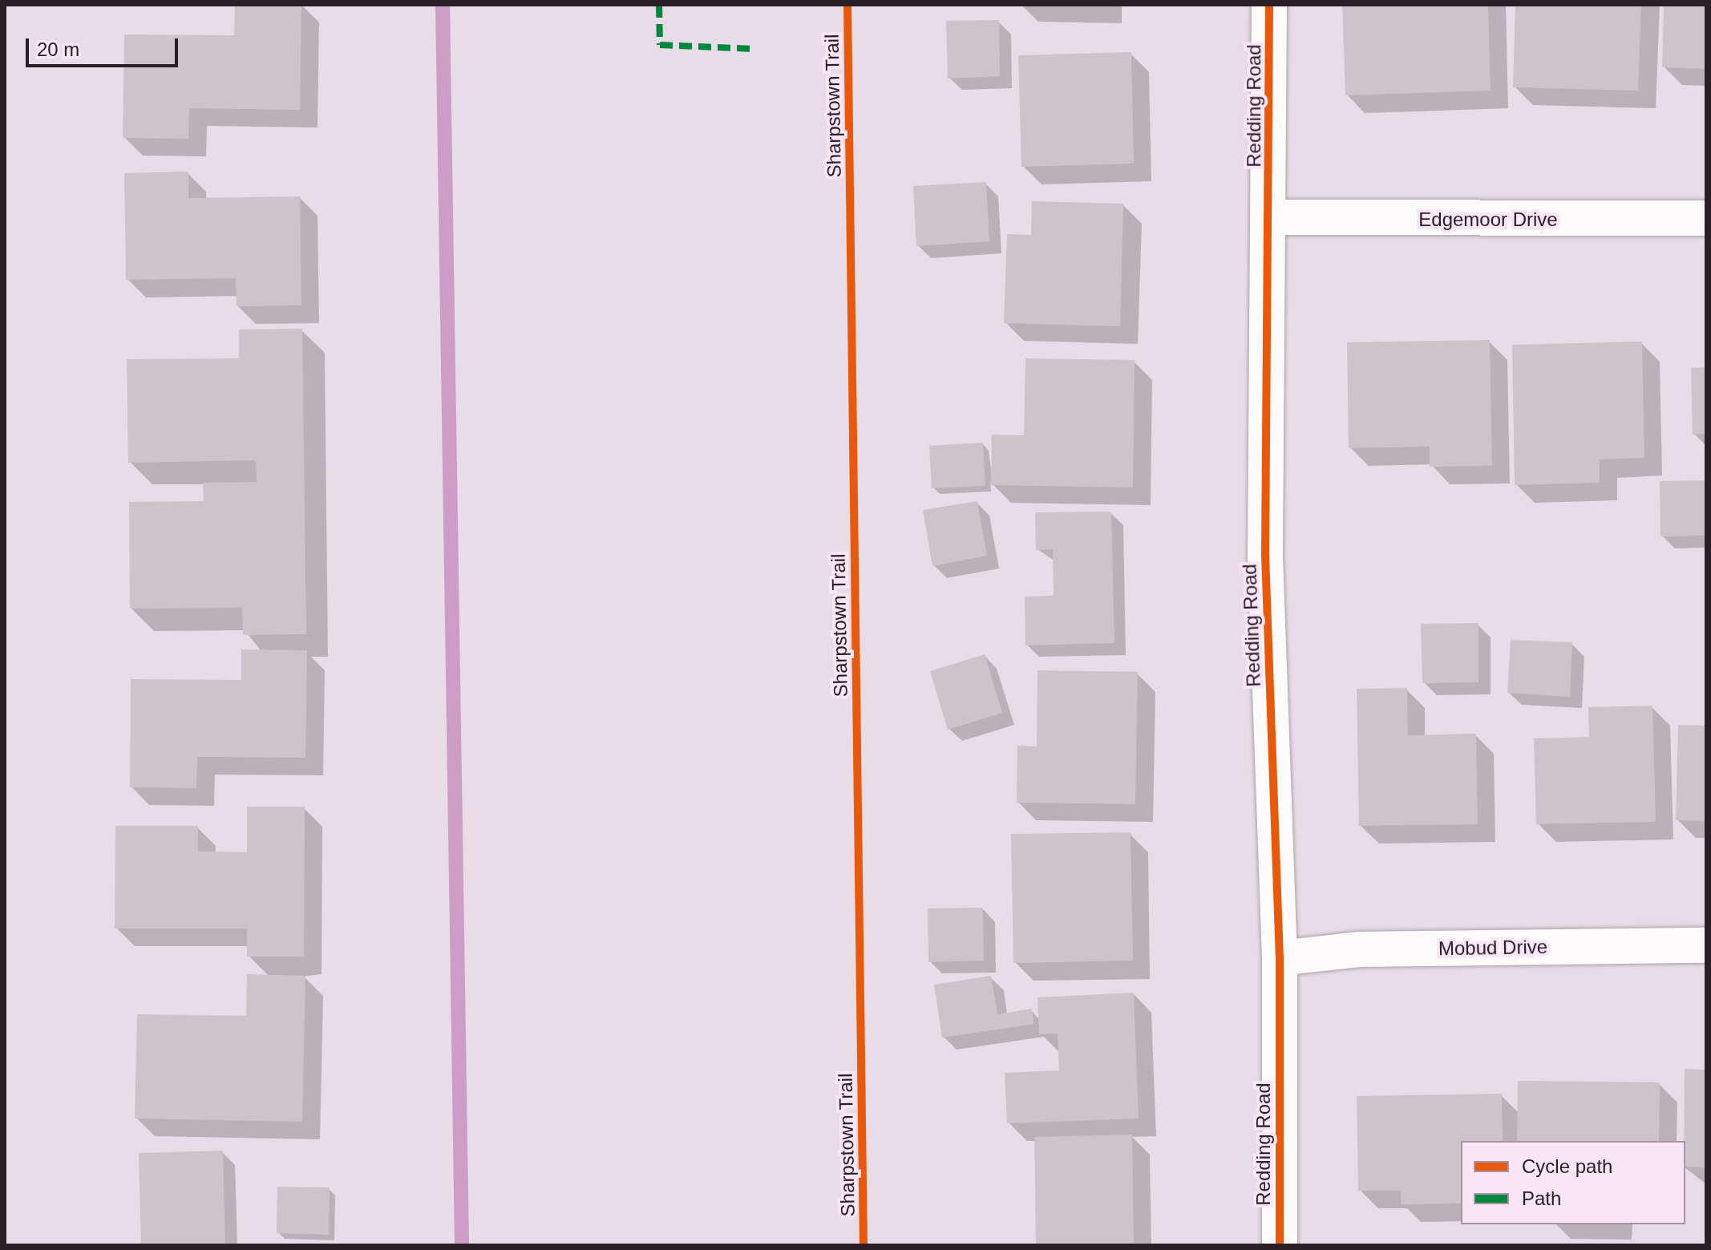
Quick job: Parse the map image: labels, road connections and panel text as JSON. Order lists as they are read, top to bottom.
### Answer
{
  "streets": {
    "street": ["Redding Road", "Edgemoor Drive", "Mobud Drive"],
    "cycle path": ["Sharpstown Trail"]
  },
  "crossings": [
    ["Redding Road", "Edgemoor Drive"],
    ["Redding Road", "Mobud Drive"]
  ],
  "legend": ["Cycle path", "Path"],
  "scale_bar": "20 m"
}
